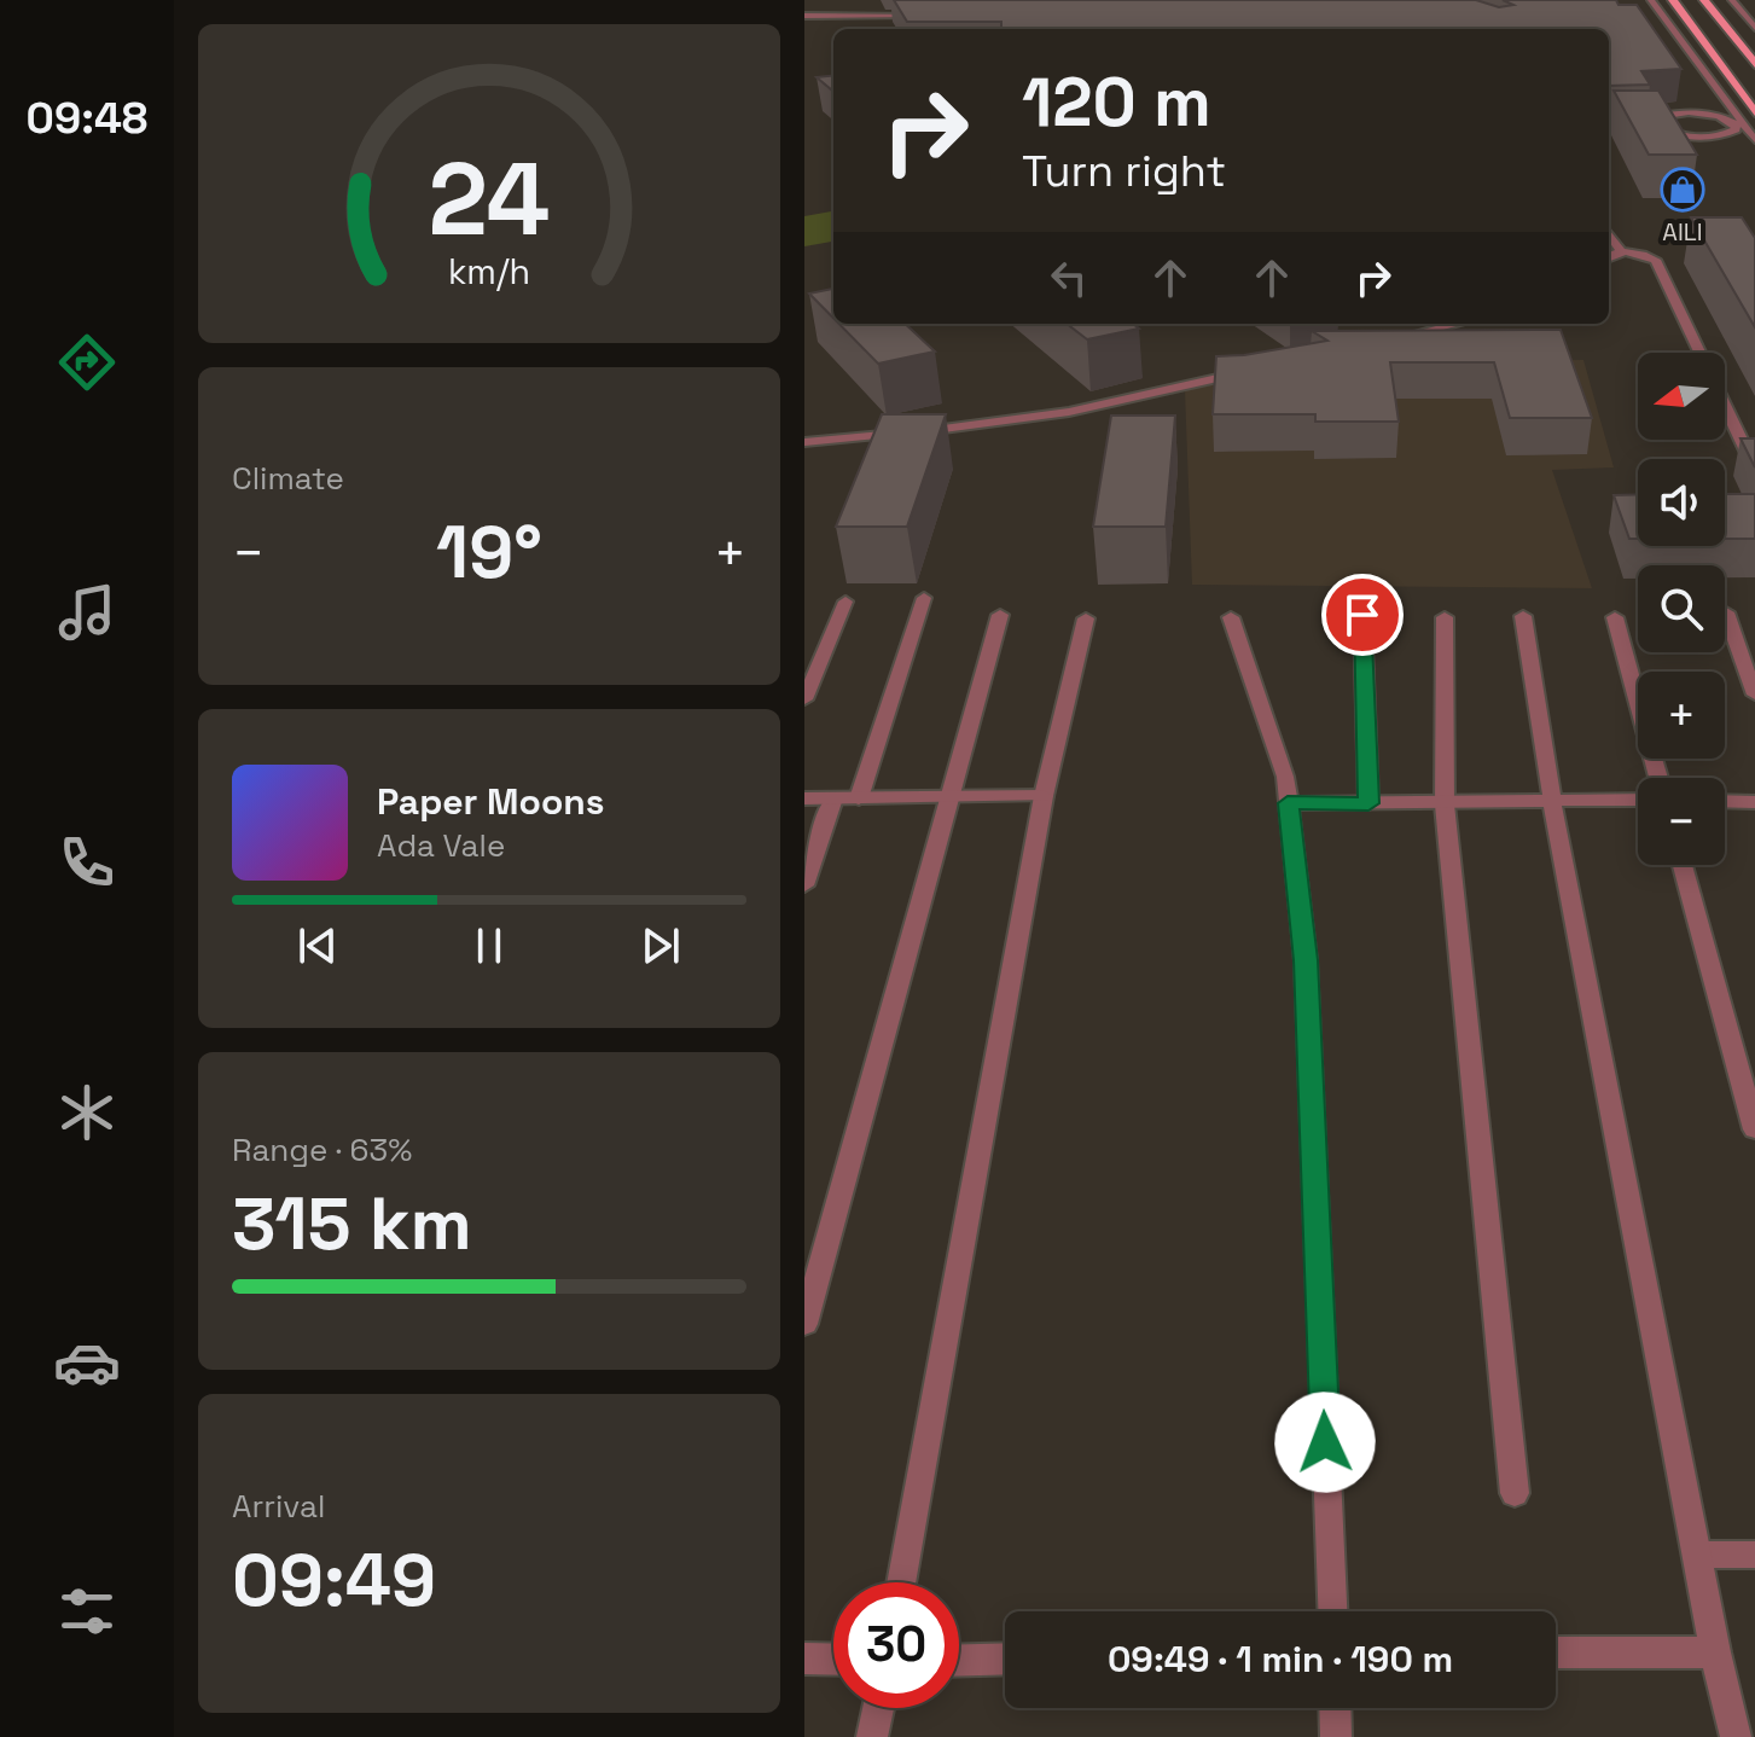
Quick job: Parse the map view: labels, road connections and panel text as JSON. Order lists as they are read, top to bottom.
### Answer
{
  "places": {
    "shop": ["AILI"]
  },
  "north": "left",
  "page": {
    "tabs": "09:48",
    "turn": ["120 m", "Turn right"],
    "map_buttons": ["+", "−"],
    "tile": [
      "Climate",
      ["Range · 63%", "315 km"],
      ["Arrival", "09:49"]
    ],
    "heat": ["−", "19°", "+"],
    "song": ["Paper Moons", "Ada Vale"],
    "limit": "30",
    "trip": "09:49 · 1 min · 190 m",
    "gauge": ["24", "km/h"]
  }
}
